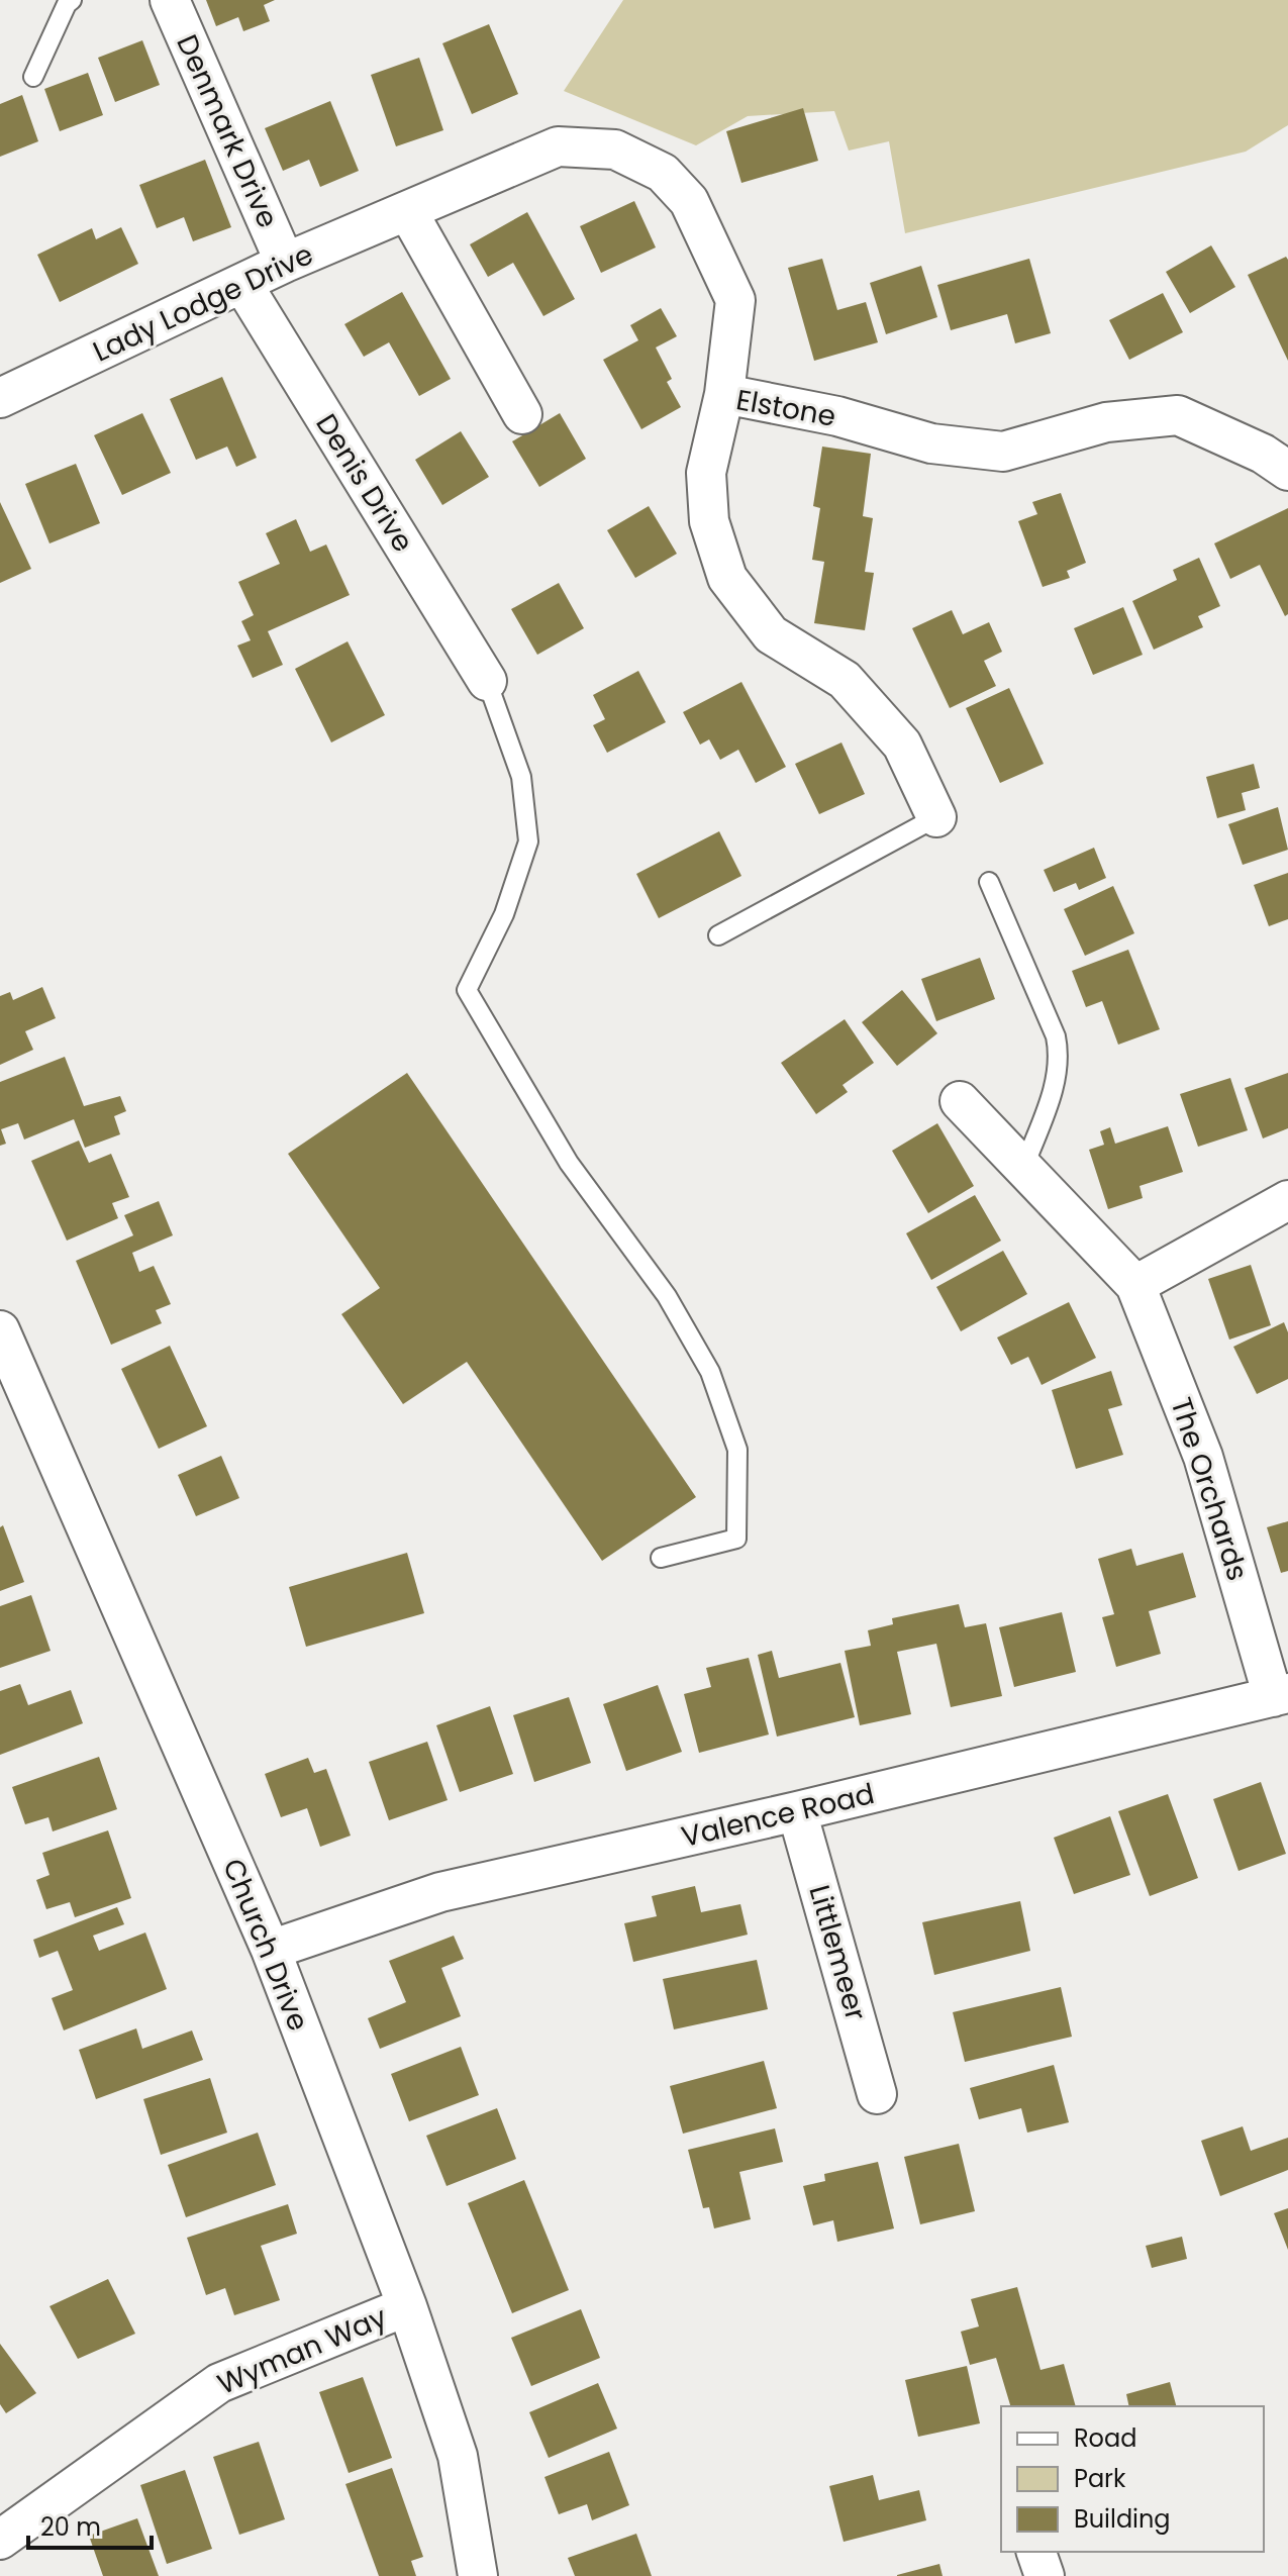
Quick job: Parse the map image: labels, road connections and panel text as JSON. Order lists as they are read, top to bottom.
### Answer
{
  "streets": {
    "street": [
      "Denmark Drive",
      "Lady Lodge Drive",
      "Elstone",
      "Denis Drive",
      "The Orchards",
      "Valence Road",
      "Church Drive",
      "Littlemeer",
      "Wyman Way"
    ]
  },
  "crossings": [
    ["Denmark Drive", "Lady Lodge Drive"],
    ["Lady Lodge Drive", "Elstone"],
    ["Lady Lodge Drive", "Denis Drive"],
    ["The Orchards", "Valence Road"],
    ["Valence Road", "Church Drive"],
    ["Valence Road", "Littlemeer"],
    ["Church Drive", "Wyman Way"]
  ],
  "legend": ["Road", "Park", "Building"],
  "scale_bar": "20 m"
}
